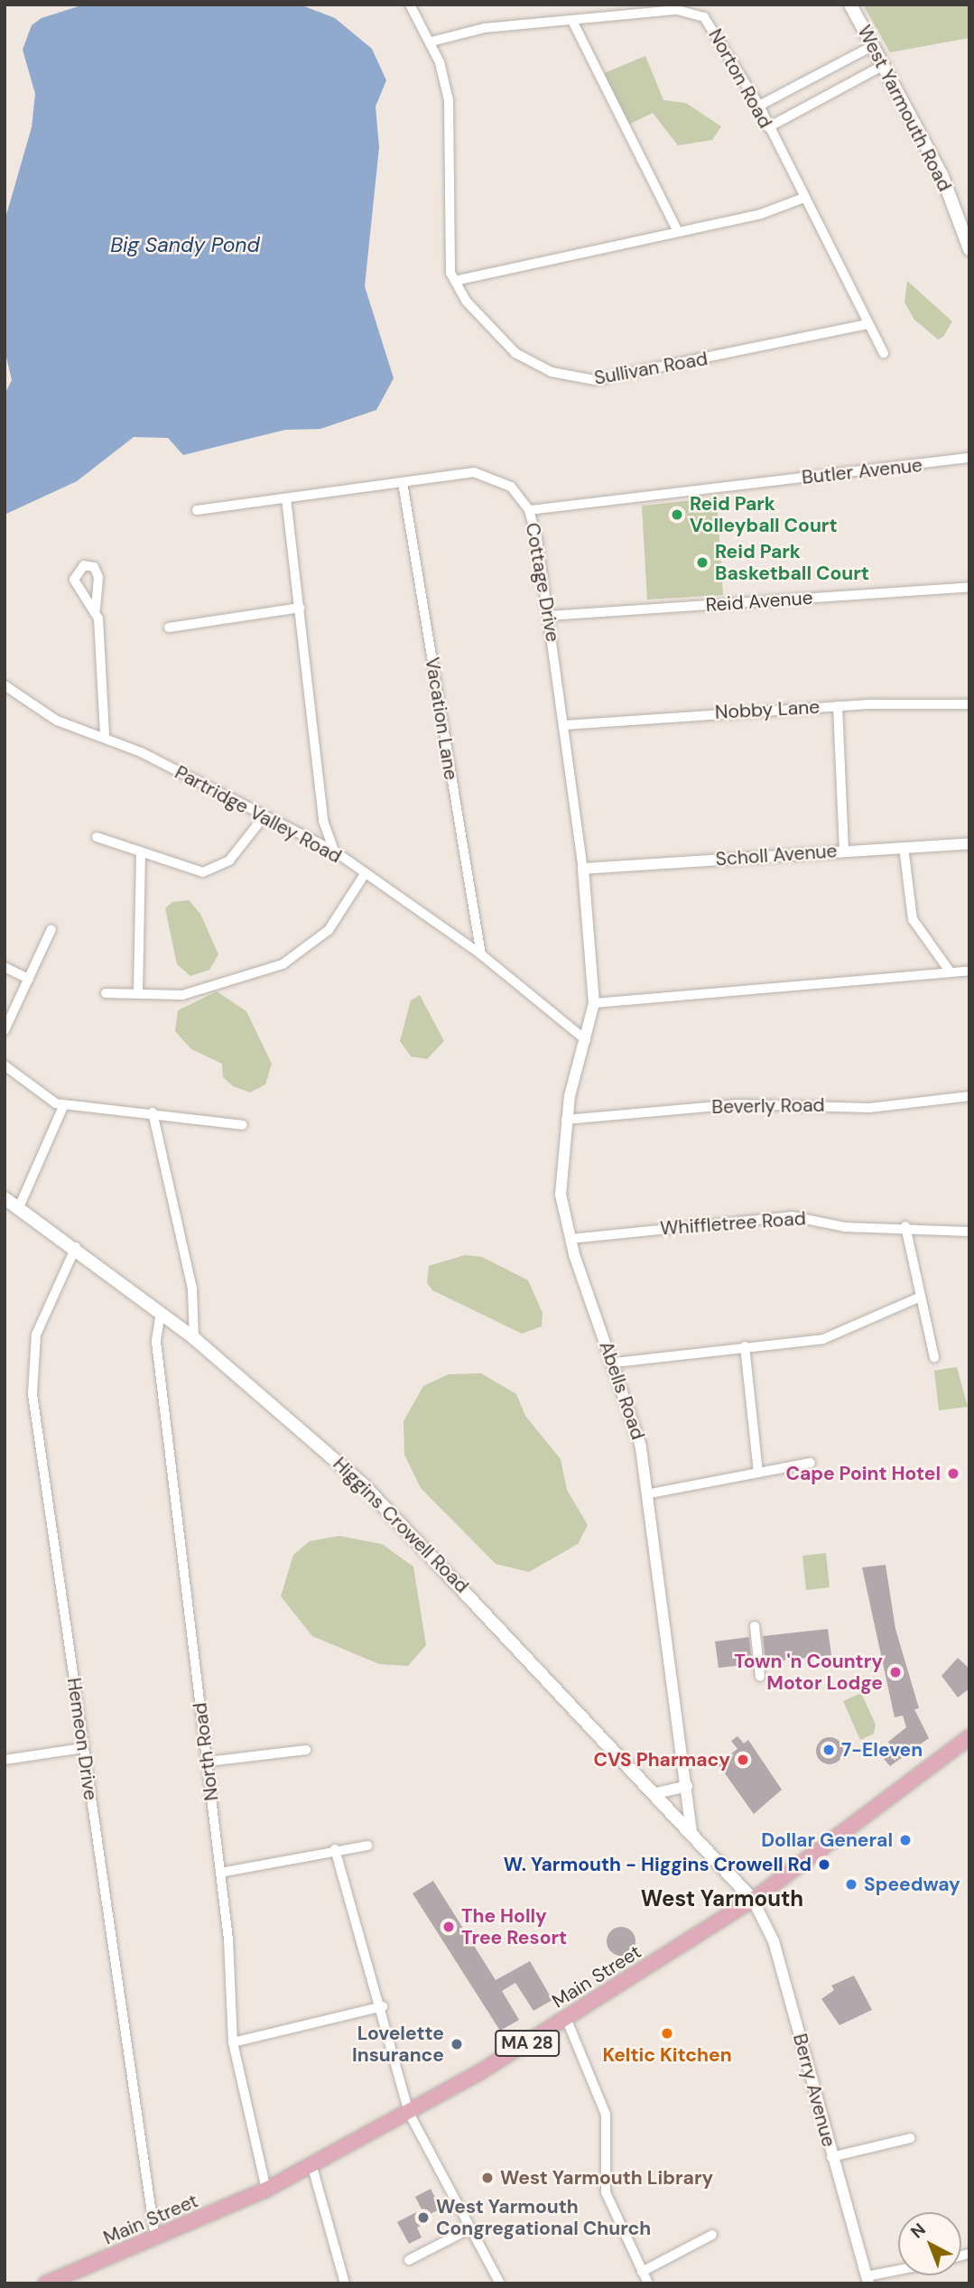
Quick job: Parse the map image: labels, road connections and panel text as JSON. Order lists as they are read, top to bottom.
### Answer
{
  "streets": {
    "main road": [
      "West Yarmouth Road",
      "Higgins Crowell Road",
      "Main Street",
      "MA 28"
    ],
    "street": [
      "Norton Road",
      "Sullivan Road",
      "Butler Avenue",
      "Cottage Drive",
      "Reid Avenue",
      "Nobby Lane",
      "Vacation Lane",
      "Partridge Valley Road",
      "Scholl Avenue",
      "Beverly Road",
      "Whiffletree Road",
      "Abells Road",
      "Hemeon Drive",
      "North Road",
      "Berry Avenue"
    ]
  },
  "crossings": [
    ["Norton Road", "Sullivan Road"],
    ["Butler Avenue", "Cottage Drive"],
    ["Cottage Drive", "Reid Avenue"],
    ["Cottage Drive", "Nobby Lane"],
    ["Cottage Drive", "Vacation Lane"],
    ["Cottage Drive", "Scholl Avenue"],
    ["Cottage Drive", "Abells Road"],
    ["Vacation Lane", "Partridge Valley Road"],
    ["Partridge Valley Road", "Abells Road"],
    ["Beverly Road", "Abells Road"],
    ["Whiffletree Road", "Abells Road"],
    ["Abells Road", "Higgins Crowell Road"],
    ["Higgins Crowell Road", "Hemeon Drive"],
    ["Higgins Crowell Road", "North Road"],
    ["Higgins Crowell Road", "Main Street"],
    ["Higgins Crowell Road", "Berry Avenue"],
    ["Hemeon Drive", "Main Street"],
    ["North Road", "Main Street"],
    ["Main Street", "Berry Avenue"]
  ],
  "districts": ["West Yarmouth"],
  "water": ["Big Sandy Pond"],
  "places": [
    "Reid Park Volleyball Court",
    "Reid Park Basketball Court",
    "Cape Point Hotel",
    "Town 'n Country Motor Lodge",
    "7-Eleven",
    "CVS Pharmacy",
    "Dollar General",
    "W. Yarmouth - Higgins Crowell Rd",
    "Speedway",
    "The Holly Tree Resort",
    "Keltic Kitchen",
    "Lovelette Insurance",
    "West Yarmouth Library",
    "West Yarmouth Congregational Church"
  ],
  "north": "top left"
}
